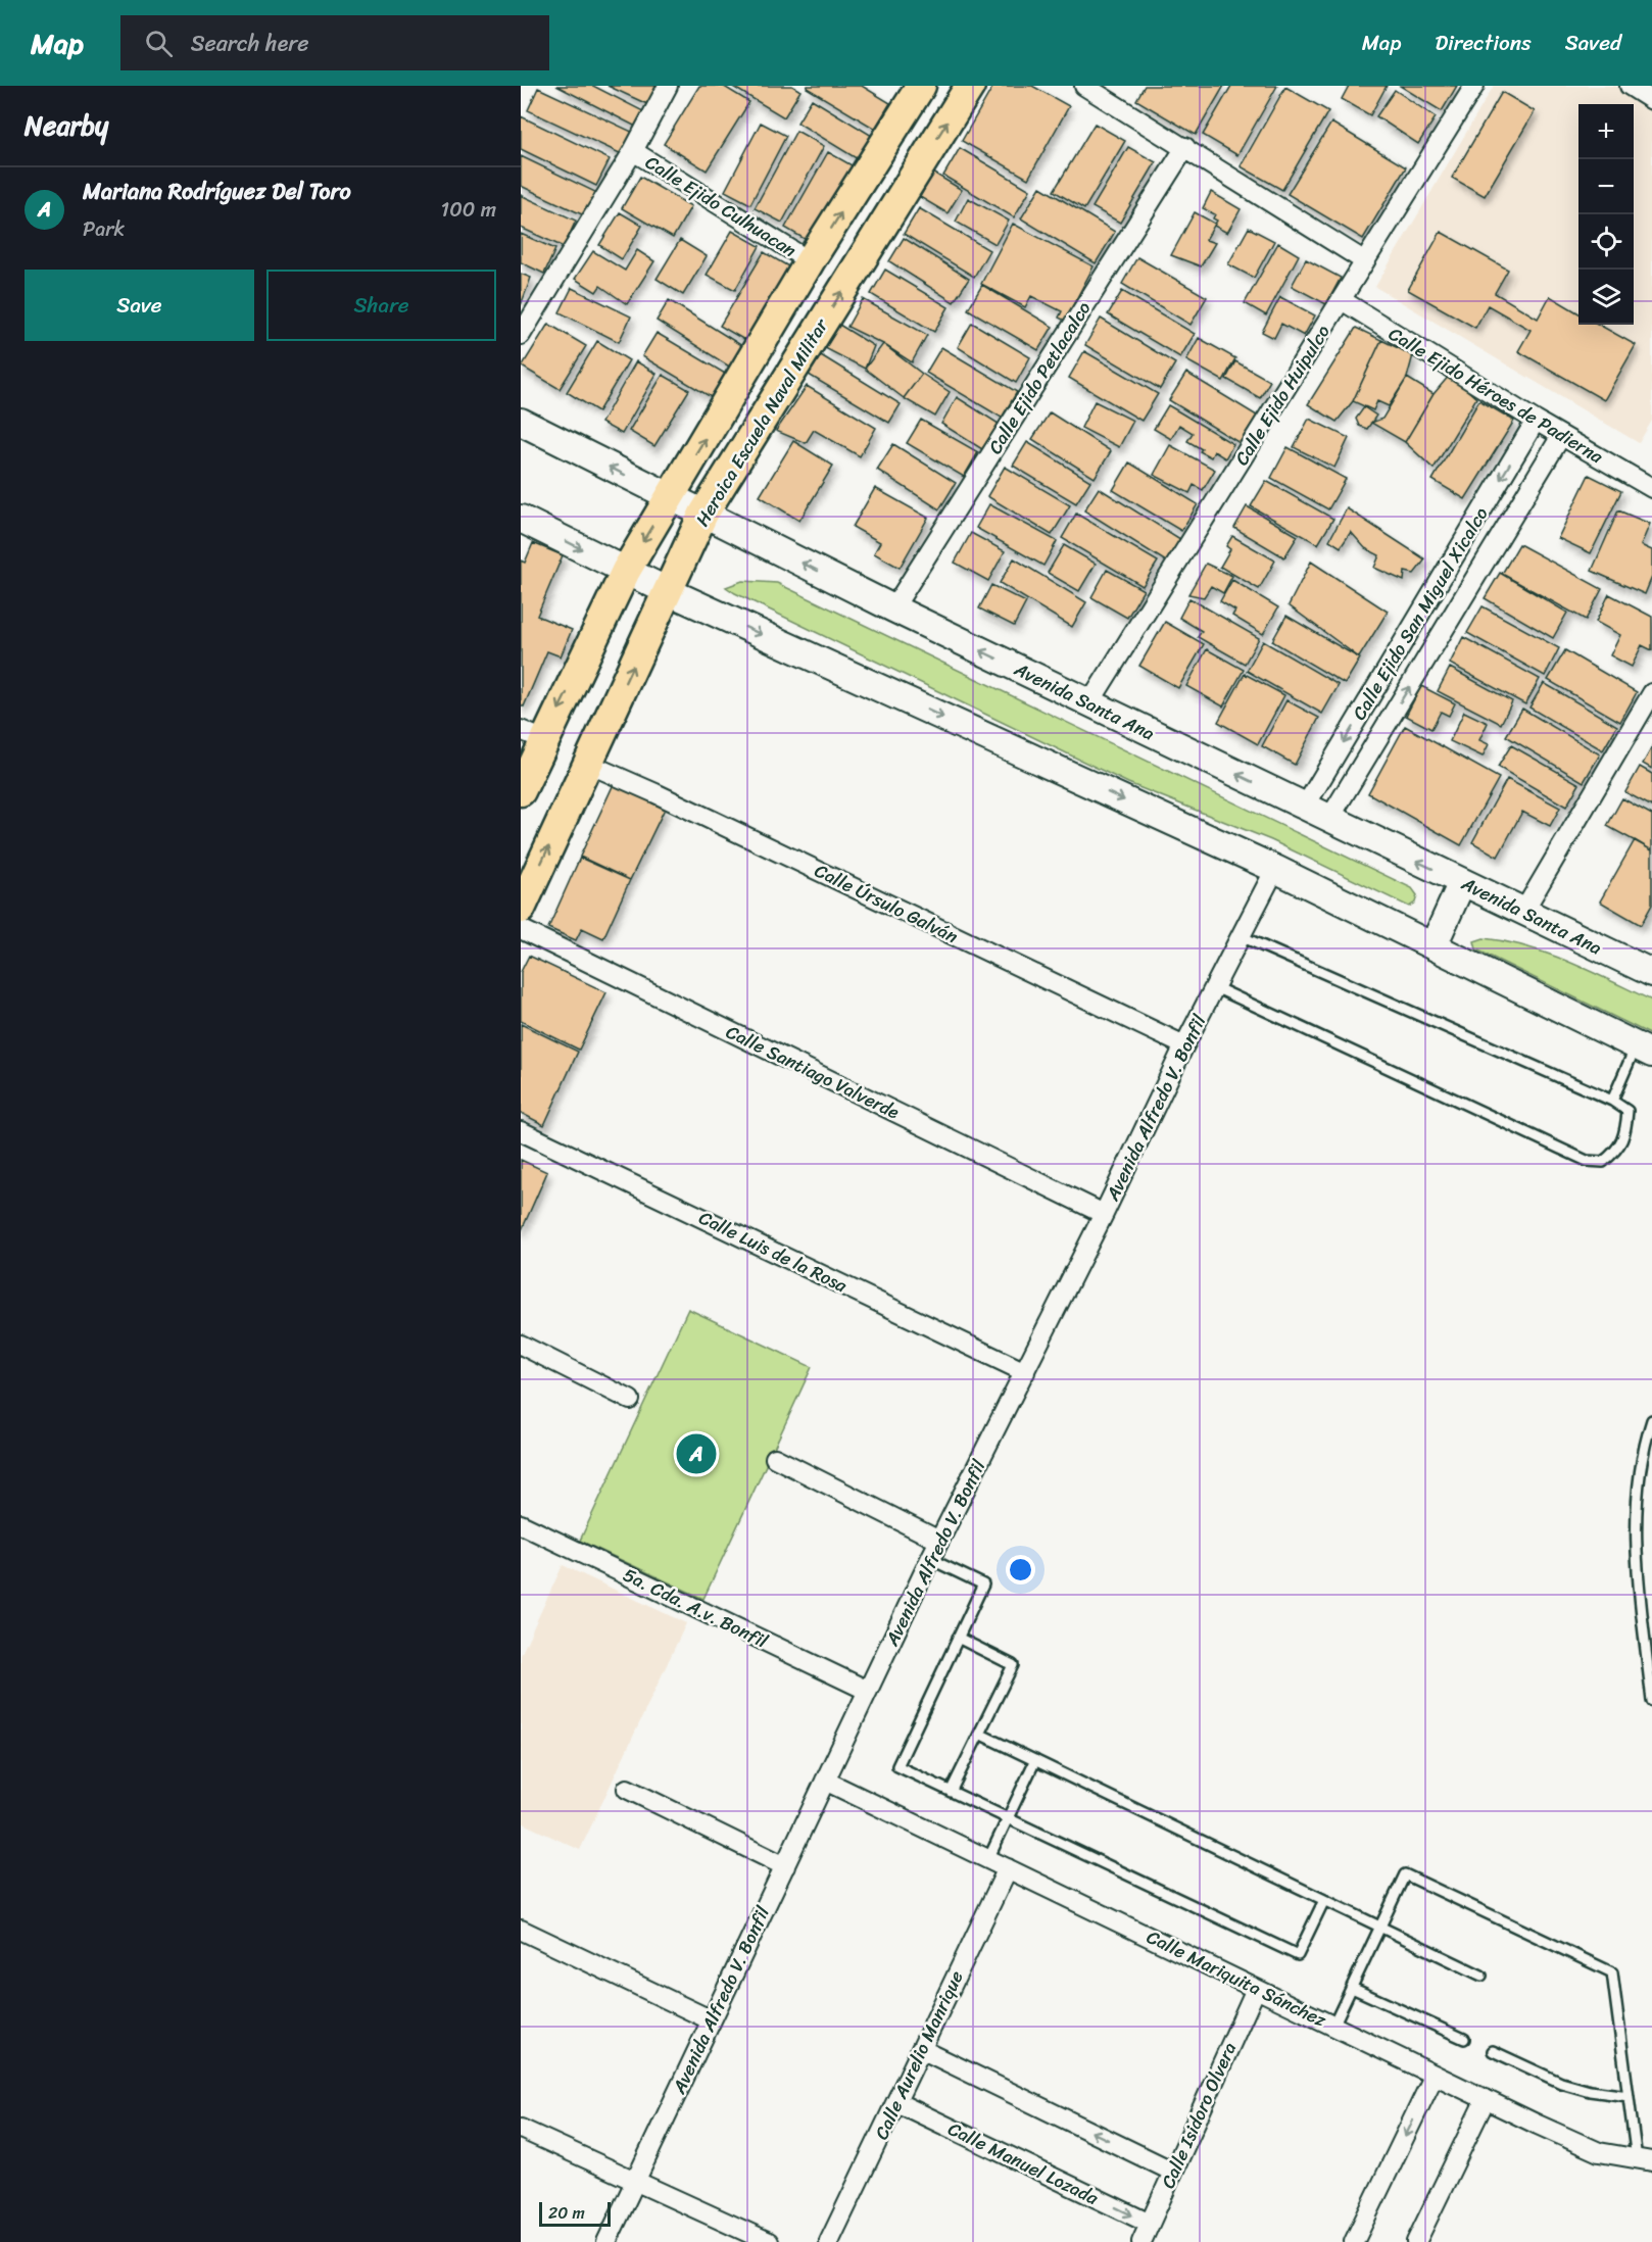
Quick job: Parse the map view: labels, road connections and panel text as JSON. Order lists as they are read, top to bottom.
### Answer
{
  "streets": {
    "main road": ["Heroica Escuela Naval Militar", "Avenida Santa Ana"],
    "street": [
      "Calle Ejido Culhuacan",
      "Calle Ejido Petlacalco",
      "Calle Ejido Huipulco",
      "Calle Ejido Héroes de Padierna",
      "Calle Ejido San Miguel Xicalco",
      "Calle Úrsulo Galván",
      "Calle Santiago Valverde",
      "Avenida Alfredo V. Bonfil",
      "Calle Luis de la Rosa",
      "5a. Cda. A.v. Bonfil",
      "Calle Mariquita Sánchez",
      "Calle Aurelio Manrique",
      "Calle Isidoro Olvera",
      "Calle Manuel Lozada"
    ]
  },
  "crossings": [
    ["Calle Ejido Petlacalco", "Avenida Santa Ana"],
    ["Calle Ejido Huipulco", "Calle Ejido Héroes de Padierna"],
    ["Calle Ejido Huipulco", "Avenida Santa Ana"],
    ["Calle Ejido Héroes de Padierna", "Calle Ejido San Miguel Xicalco"],
    ["Heroica Escuela Naval Militar", "Avenida Santa Ana"],
    ["Heroica Escuela Naval Militar", "Calle Úrsulo Galván"],
    ["Calle Ejido San Miguel Xicalco", "Avenida Santa Ana"],
    ["Calle Úrsulo Galván", "Avenida Alfredo V. Bonfil"],
    ["Calle Santiago Valverde", "Avenida Alfredo V. Bonfil"],
    ["Avenida Alfredo V. Bonfil", "Calle Luis de la Rosa"],
    ["Avenida Alfredo V. Bonfil", "5a. Cda. A.v. Bonfil"],
    ["Avenida Alfredo V. Bonfil", "Calle Mariquita Sánchez"],
    ["Calle Mariquita Sánchez", "Calle Aurelio Manrique"],
    ["Calle Mariquita Sánchez", "Calle Isidoro Olvera"],
    ["Calle Aurelio Manrique", "Calle Manuel Lozada"],
    ["Calle Isidoro Olvera", "Calle Manuel Lozada"]
  ],
  "scale_bar": "20 m",
  "page": {
    "header": "Map",
    "search": "Search here",
    "nav": ["Map", "Directions", "Saved"],
    "heading": "Nearby",
    "map_buttons": ["+", "−"],
    "list": [
      {
        "mark": "A",
        "name": "Mariana Rodríguez Del Toro",
        "note": "Park",
        "value": "100 m"
      }
    ],
    "buttons": ["Save", "Share"],
    "pins": "A",
    "scale": "20 m"
  }
}
